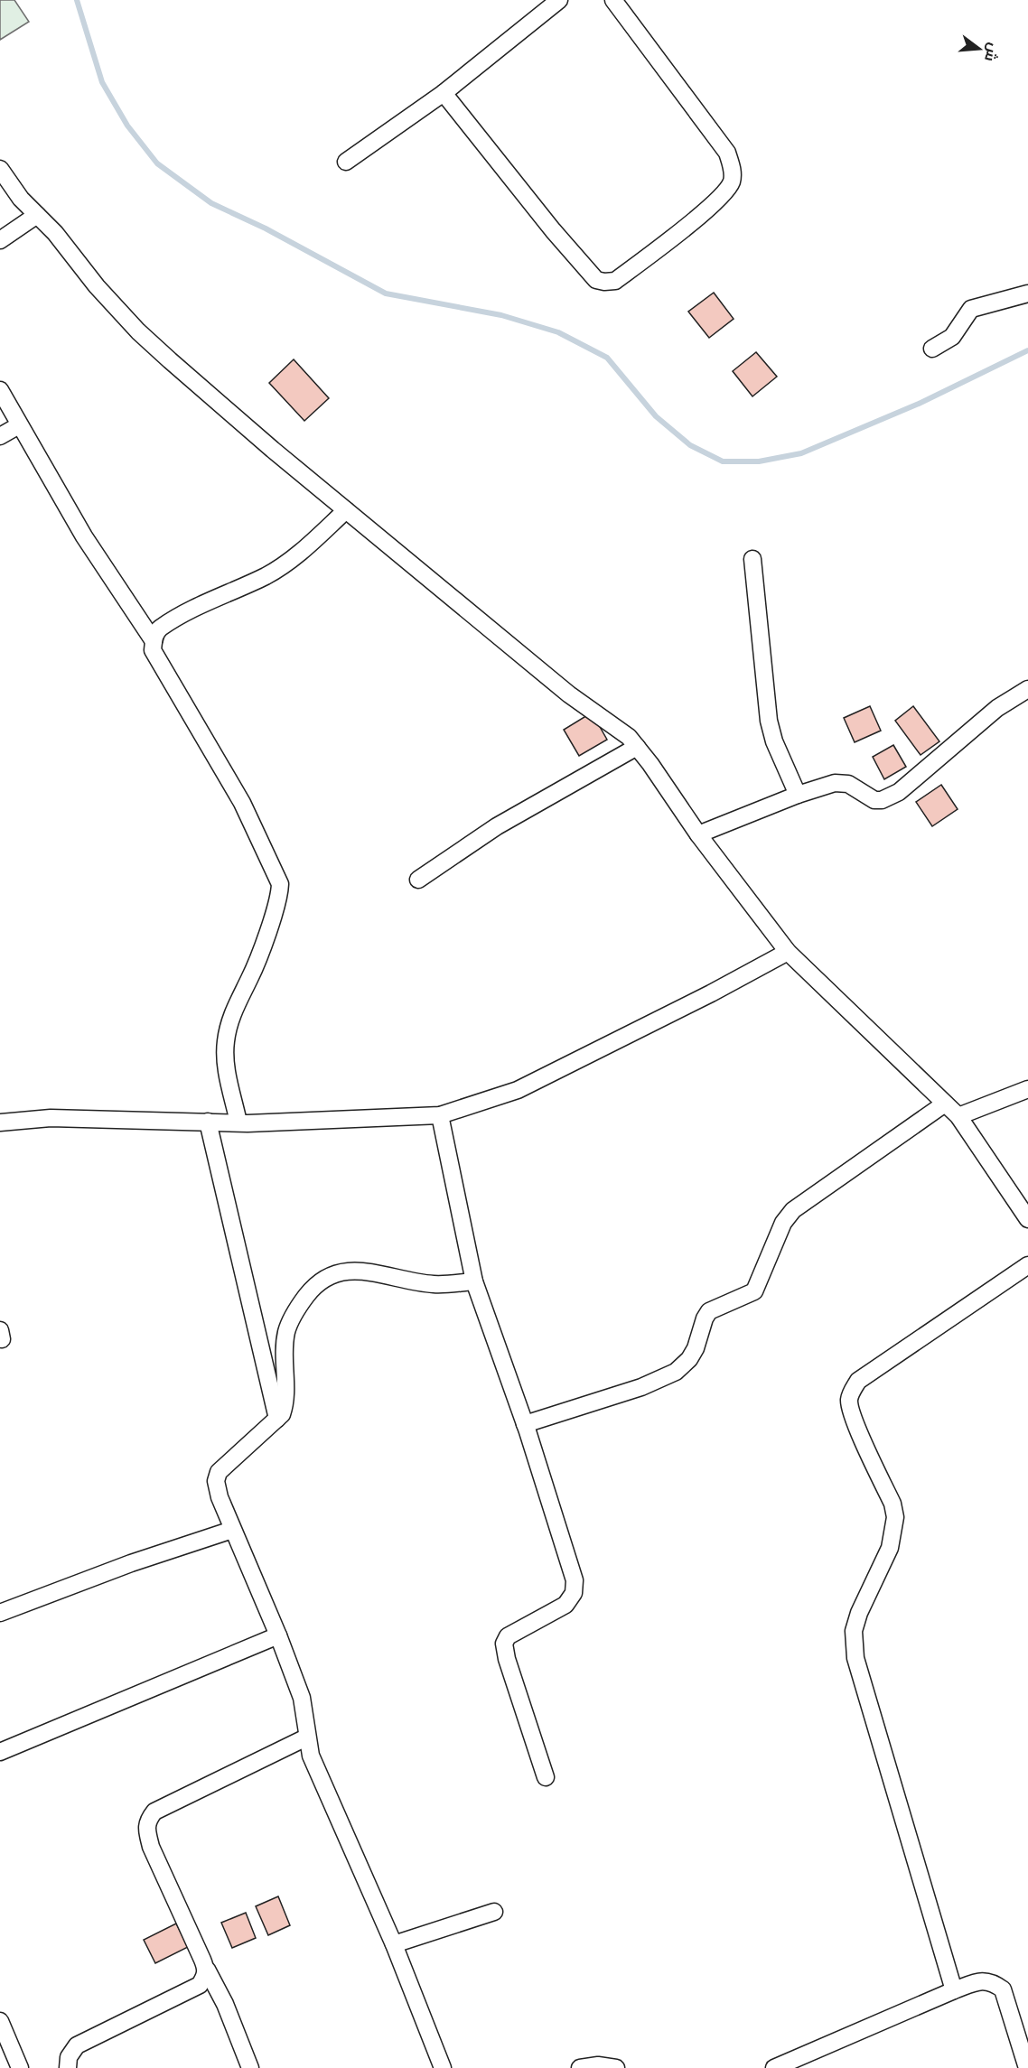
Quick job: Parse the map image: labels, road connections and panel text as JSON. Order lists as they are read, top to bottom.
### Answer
{
  "north": "right"
}
